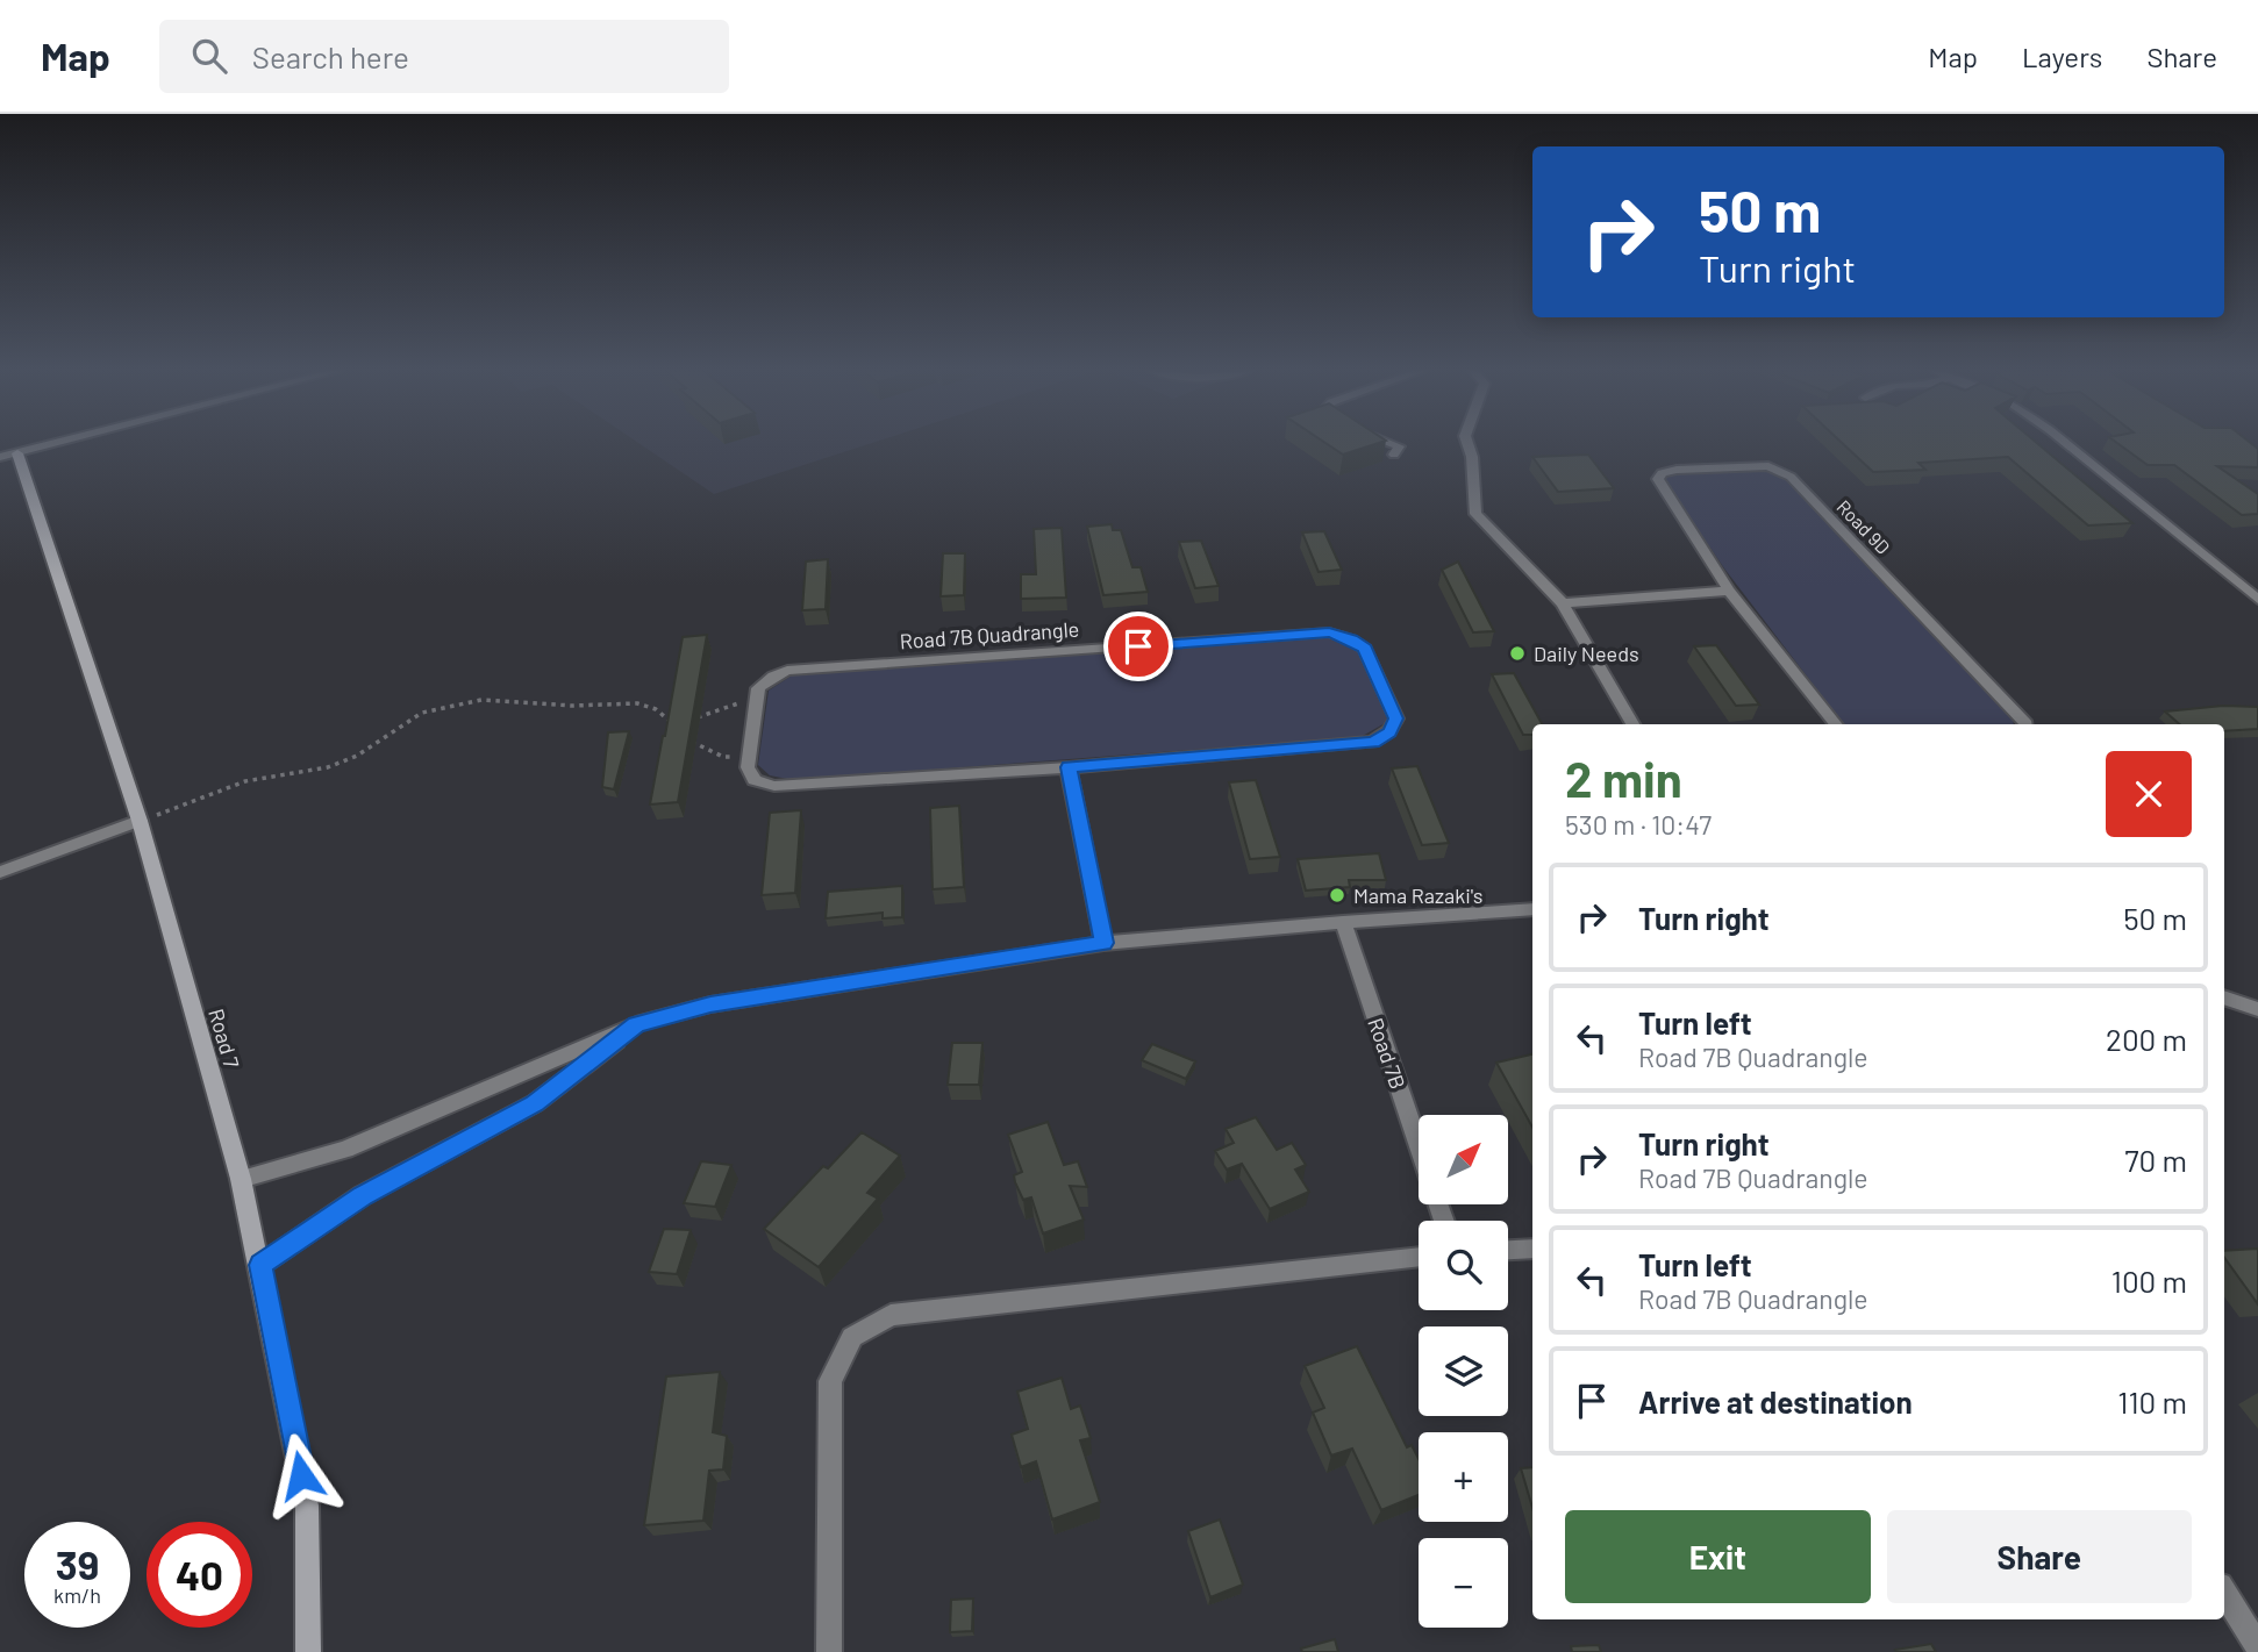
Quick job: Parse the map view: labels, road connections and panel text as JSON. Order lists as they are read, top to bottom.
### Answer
{
  "streets": {
    "street": [
      "Road 9D",
      "Road 7B Quadrangle",
      "Road 7",
      "Road 7B"
    ]
  },
  "places": ["Daily Needs", "Mama Razaki's"],
  "north": "top right",
  "page": {
    "header": "Map",
    "search": "Search here",
    "nav": ["Map", "Layers", "Share"],
    "turn": ["50 m", "Turn right"],
    "heading": ["2 min", "530 m · 10:47"],
    "list": [
      {
        "name": "Turn right",
        "value": "50 m"
      },
      {
        "name": "Turn left",
        "note": "Road 7B Quadrangle",
        "value": "200 m"
      },
      {
        "name": "Turn right",
        "note": "Road 7B Quadrangle",
        "value": "70 m"
      },
      {
        "name": "Turn left",
        "note": "Road 7B Quadrangle",
        "value": "100 m"
      },
      {
        "name": "Arrive at destination",
        "value": "110 m"
      }
    ],
    "map_buttons": ["+", "−"],
    "buttons": ["Exit", "Share"],
    "speed": "39 km/h",
    "limit": "40"
  }
}
